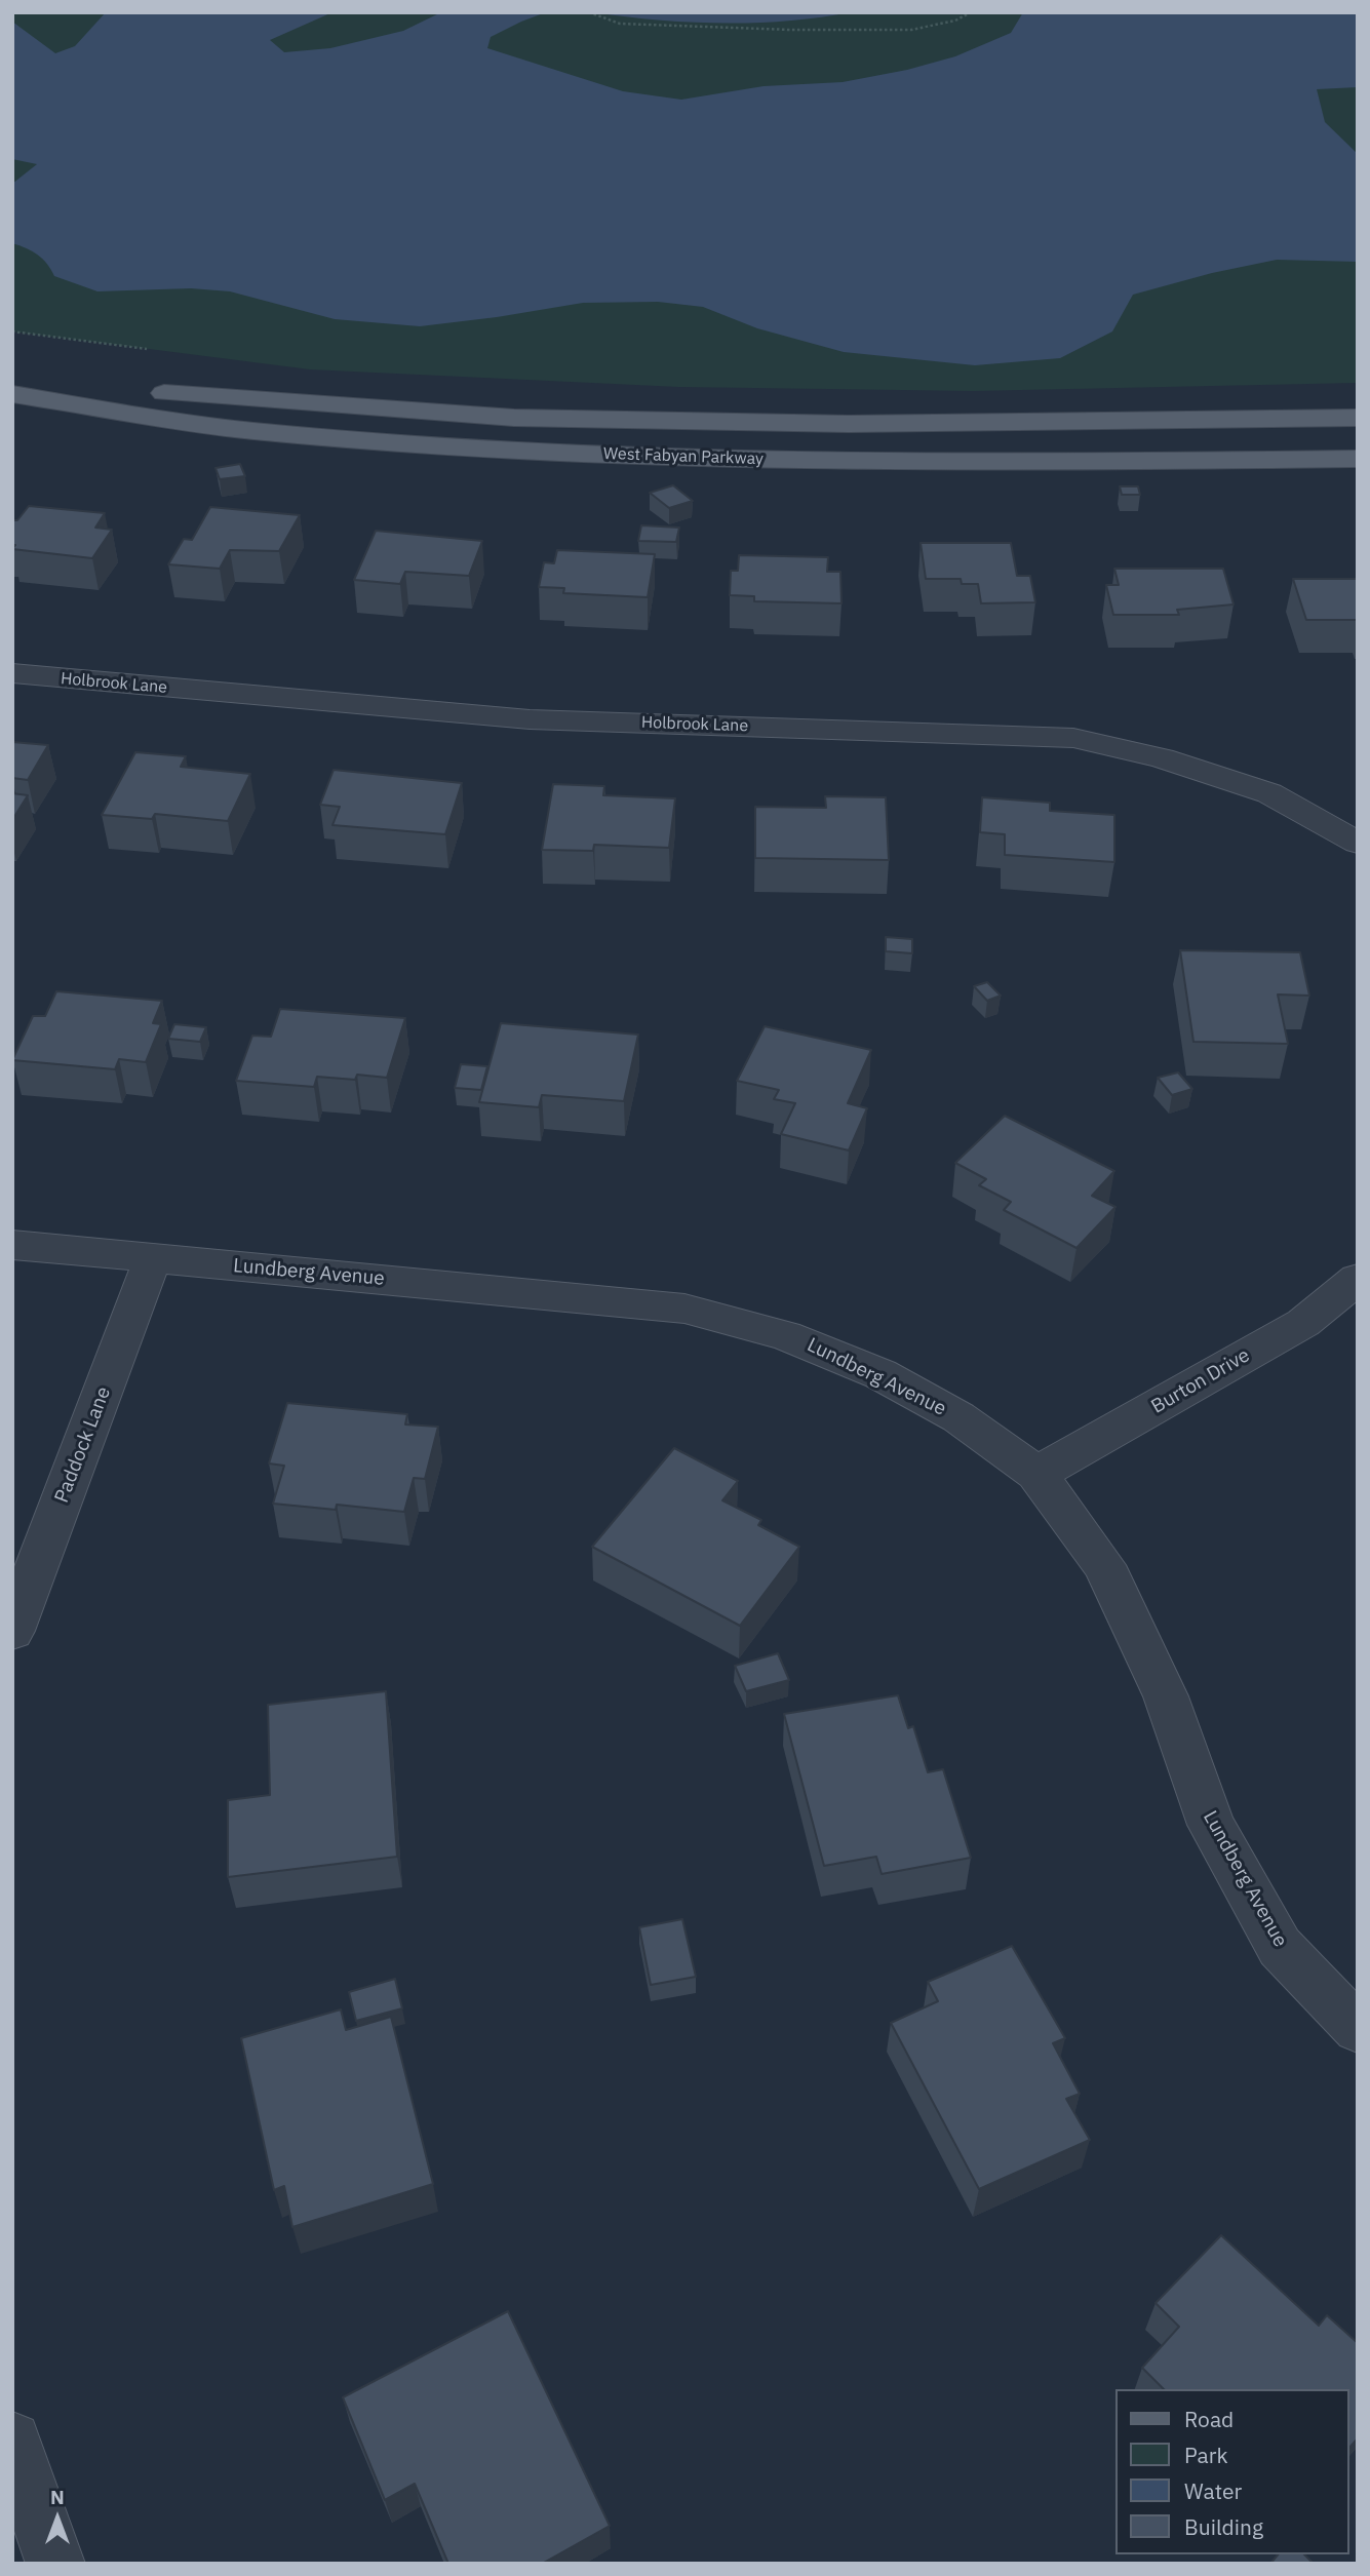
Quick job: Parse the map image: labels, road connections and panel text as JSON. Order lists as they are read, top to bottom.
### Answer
{
  "streets": {
    "main road": ["West Fabyan Parkway"],
    "street": [
      "Holbrook Lane",
      "Lundberg Avenue",
      "Burton Drive",
      "Paddock Lane"
    ]
  },
  "crossings": [
    ["Lundberg Avenue", "Burton Drive"],
    ["Lundberg Avenue", "Paddock Lane"]
  ],
  "legend": [
    "Road",
    "Park",
    "Water",
    "Building"
  ],
  "north": "top"
}
